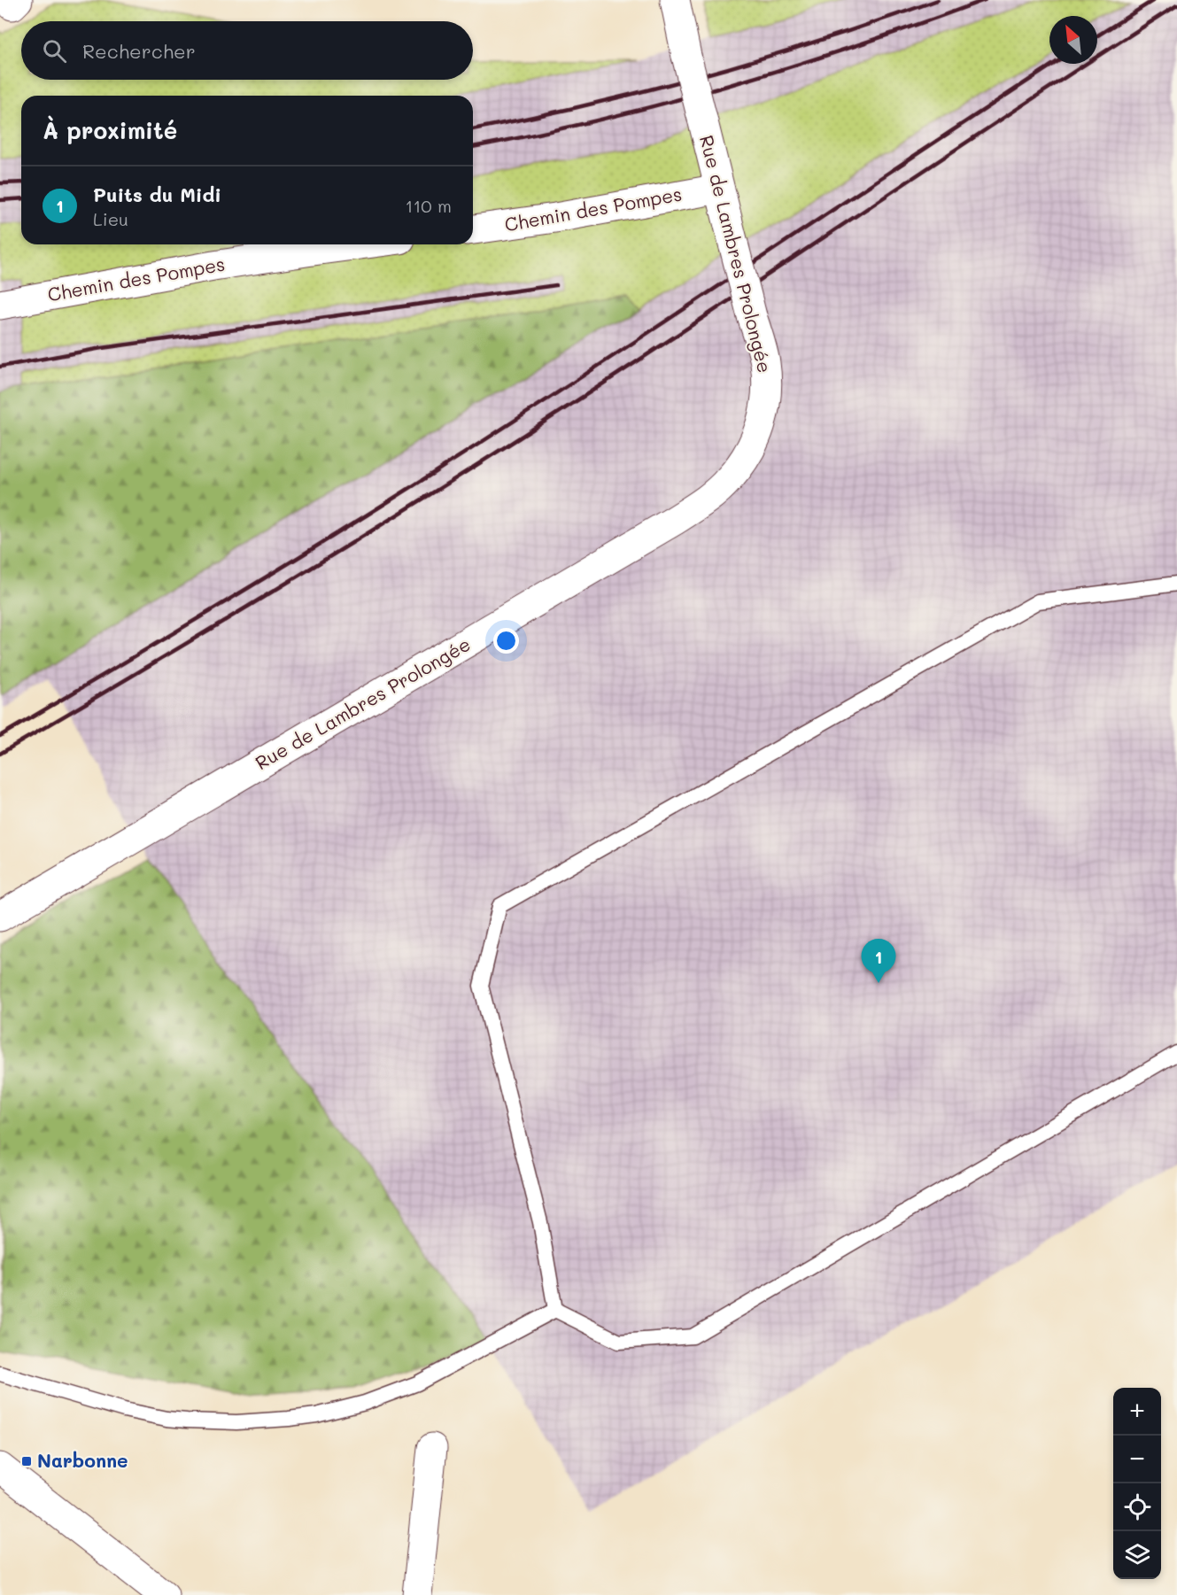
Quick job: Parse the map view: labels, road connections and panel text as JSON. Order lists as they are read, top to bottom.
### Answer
{
  "streets": {
    "street": ["Chemin des Pompes", "Rue de Lambres Prolongée"]
  },
  "crossings": [
    ["Chemin des Pompes", "Rue de Lambres Prolongée"]
  ],
  "places": {
    "transit": ["Narbonne"]
  },
  "north": "top left",
  "page": {
    "search": "Rechercher",
    "heading": "À proximité",
    "list": [
      {
        "mark": "1",
        "name": "Puits du Midi",
        "note": "Lieu",
        "value": "110 m"
      }
    ],
    "pins": "1",
    "map_buttons": ["+", "−"]
  }
}
